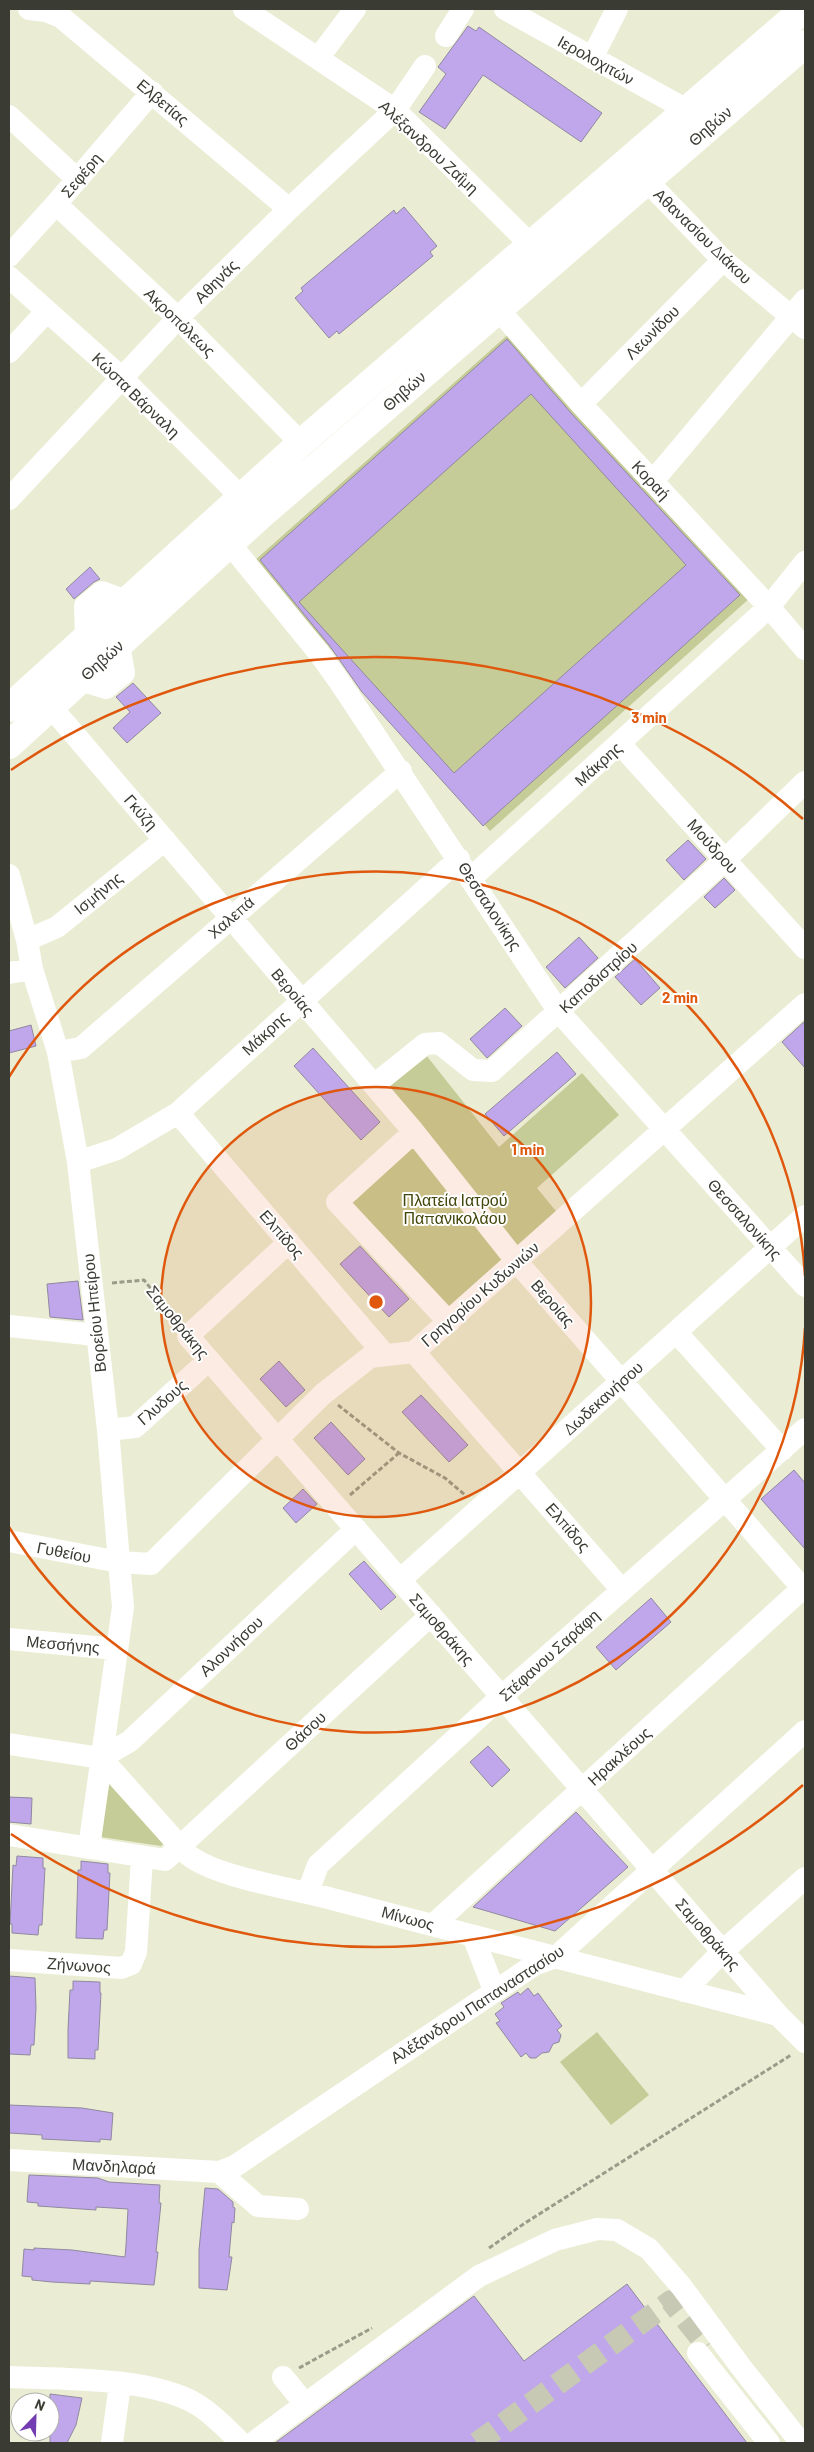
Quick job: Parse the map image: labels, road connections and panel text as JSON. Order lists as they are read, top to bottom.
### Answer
{
  "streets": {
    "main road": ["Θηβών"],
    "street": [
      "Ιερολοχιτών",
      "Ελβετίας",
      "Αλέξανδρου Ζαΐμη",
      "Σεφέρη",
      "Αθανασίου Διάκου",
      "Αθηνάς",
      "Ακροπόλεως",
      "Λεωνίδου",
      "Κώστα Βάρναλη",
      "Κοραή",
      "Μάκρης",
      "Γκύζη",
      "Μούδρου",
      "Ισμήνης",
      "Θεσσαλονίκης",
      "Χαλεπά",
      "Καποδιστρίου",
      "Βεροίας",
      "Ελπίδος",
      "Γρηγορίου Κυδωνιών",
      "Βορείου Ηπείρου",
      "Σαμοθράκης",
      "Δωδεκανήσου",
      "Γλυδους",
      "Γυθείου",
      "Μεσσήνης",
      "Αλοννήσου",
      "Στέφανου Σαράφη",
      "Θάσου",
      "Ηρακλέους",
      "Μίνωος",
      "Ζήνωνος",
      "Αλέξανδρου Παπαναστασίου",
      "Μανδηλαρά"
    ]
  },
  "crossings": [
    ["Ιερολοχιτών", "Θηβών"],
    ["Ελβετίας", "Σεφέρη"],
    ["Ελβετίας", "Αθηνάς"],
    ["Θηβών", "Αλέξανδρου Ζαΐμη"],
    ["Θηβών", "Αθανασίου Διάκου"],
    ["Θηβών", "Ακροπόλεως"],
    ["Θηβών", "Κώστα Βάρναλη"],
    ["Θηβών", "Κοραή"],
    ["Θηβών", "Γκύζη"],
    ["Θηβών", "Θεσσαλονίκης"],
    ["Αλέξανδρου Ζαΐμη", "Αθηνάς"],
    ["Σεφέρη", "Ακροπόλεως"],
    ["Αθανασίου Διάκου", "Λεωνίδου"],
    ["Αθηνάς", "Ακροπόλεως"],
    ["Αθηνάς", "Κώστα Βάρναλη"],
    ["Λεωνίδου", "Κοραή"],
    ["Κοραή", "Μάκρης"],
    ["Μάκρης", "Μούδρου"],
    ["Μάκρης", "Θεσσαλονίκης"],
    ["Μάκρης", "Βεροίας"],
    ["Μάκρης", "Ελπίδος"],
    ["Μάκρης", "Βορείου Ηπείρου"],
    ["Γκύζη", "Ισμήνης"],
    ["Γκύζη", "Χαλεπά"],
    ["Γκύζη", "Βεροίας"],
    ["Μούδρου", "Καποδιστρίου"],
    ["Ισμήνης", "Βορείου Ηπείρου"],
    ["Θεσσαλονίκης", "Χαλεπά"],
    ["Θεσσαλονίκης", "Καποδιστρίου"],
    ["Θεσσαλονίκης", "Γρηγορίου Κυδωνιών"],
    ["Θεσσαλονίκης", "Δωδεκανήσου"],
    ["Χαλεπά", "Βεροίας"],
    ["Χαλεπά", "Βορείου Ηπείρου"],
    ["Καποδιστρίου", "Βεροίας"],
    ["Βεροίας", "Γρηγορίου Κυδωνιών"],
    ["Βεροίας", "Δωδεκανήσου"],
    ["Βεροίας", "Στέφανου Σαράφη"],
    ["Βεροίας", "Ηρακλέους"],
    ["Ελπίδος", "Γρηγορίου Κυδωνιών"],
    ["Ελπίδος", "Δωδεκανήσου"],
    ["Ελπίδος", "Στέφανου Σαράφη"],
    ["Γρηγορίου Κυδωνιών", "Βορείου Ηπείρου"],
    ["Γρηγορίου Κυδωνιών", "Σαμοθράκης"],
    ["Γρηγορίου Κυδωνιών", "Γυθείου"],
    ["Βορείου Ηπείρου", "Σαμοθράκης"],
    ["Βορείου Ηπείρου", "Γλυδους"],
    ["Βορείου Ηπείρου", "Γυθείου"],
    ["Βορείου Ηπείρου", "Μεσσήνης"],
    ["Βορείου Ηπείρου", "Αλοννήσου"],
    ["Σαμοθράκης", "Δωδεκανήσου"],
    ["Σαμοθράκης", "Γλυδους"],
    ["Σαμοθράκης", "Αλοννήσου"],
    ["Σαμοθράκης", "Στέφανου Σαράφη"],
    ["Σαμοθράκης", "Θάσου"],
    ["Σαμοθράκης", "Ηρακλέους"],
    ["Σαμοθράκης", "Μίνωος"],
    ["Σαμοθράκης", "Αλέξανδρου Παπαναστασίου"],
    ["Στέφανου Σαράφη", "Μίνωος"],
    ["Θάσου", "Μίνωος"],
    ["Ηρακλέους", "Μίνωος"],
    ["Μίνωος", "Αλέξανδρου Παπαναστασίου"],
    ["Αλέξανδρου Παπαναστασίου", "Μανδηλαρά"]
  ],
  "parks": ["Πλατεία Ιατρού Παπανικολάου"],
  "north": "top right",
  "rings": ["3 min", "2 min", "1 min"]
}
